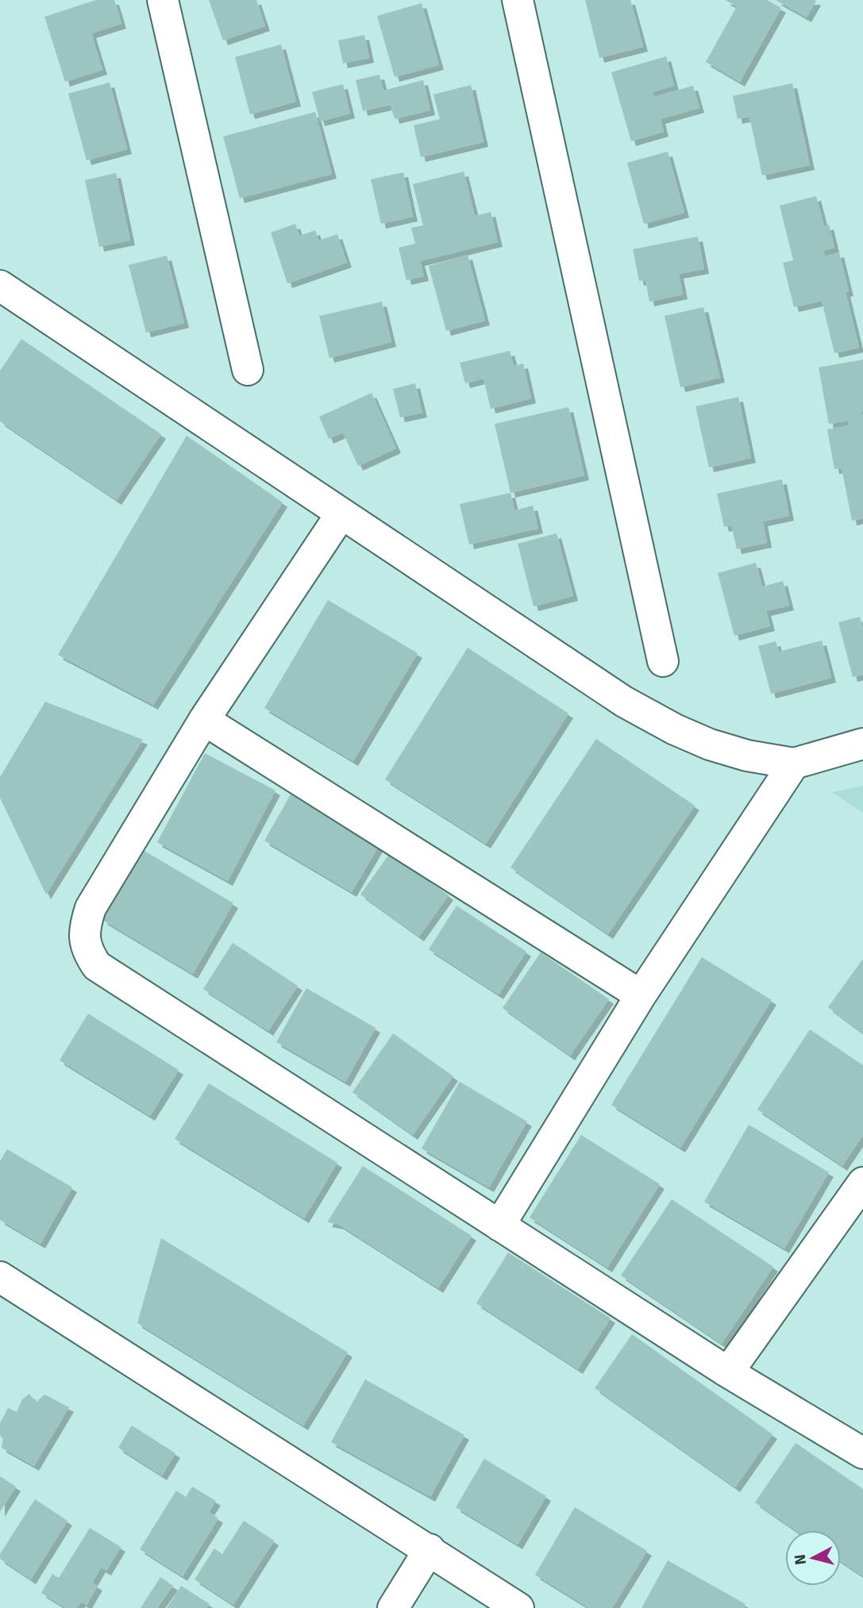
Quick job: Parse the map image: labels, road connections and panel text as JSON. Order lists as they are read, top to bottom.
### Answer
{
  "north": "left"
}
